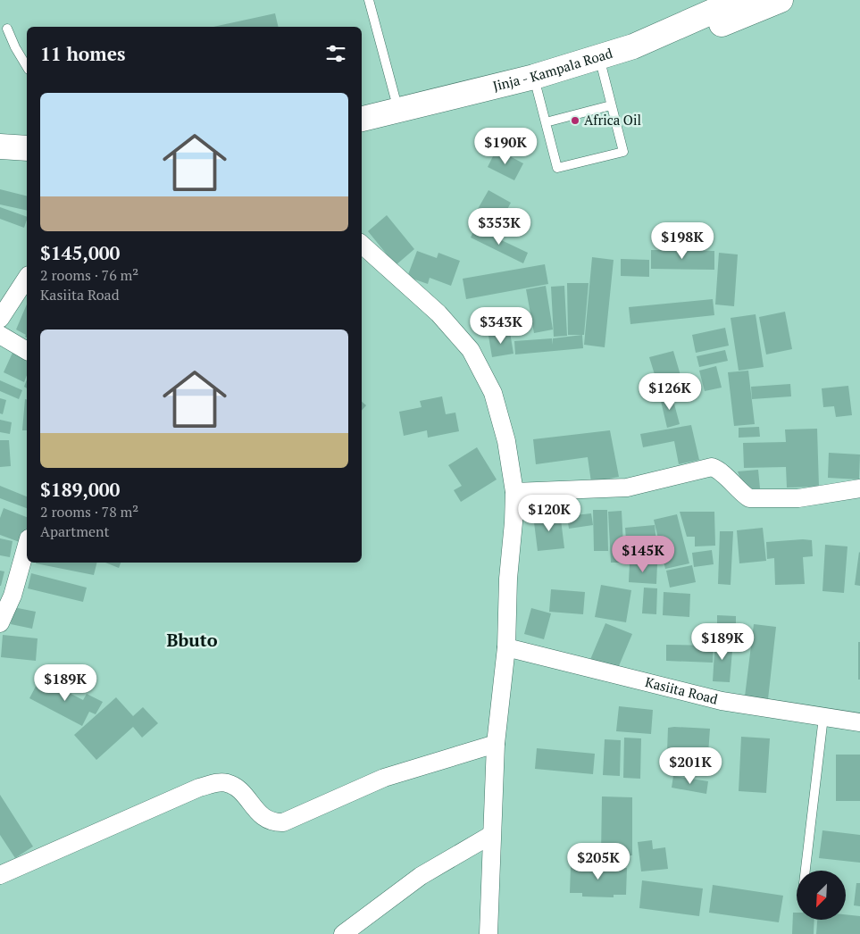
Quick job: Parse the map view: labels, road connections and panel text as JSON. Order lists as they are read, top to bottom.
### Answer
{
  "streets": {
    "highway": ["Jinja - Kampala Road"],
    "street": ["Kasiita Road"]
  },
  "districts": ["Bbuto"],
  "places": ["Africa Oil"],
  "north": "bottom left",
  "page": {
    "heading": "11 homes",
    "list": [
      {
        "name": "$145,000",
        "note": "2 rooms · 76 m² · Kasiita Road"
      },
      {
        "name": "$189,000",
        "note": "2 rooms · 78 m² · Apartment"
      }
    ],
    "price": [
      "$190K",
      "$353K",
      "$198K",
      "$343K",
      "$126K",
      "$120K",
      "$145K",
      "$189K",
      "$189K",
      "$201K",
      "$205K"
    ]
  }
}
